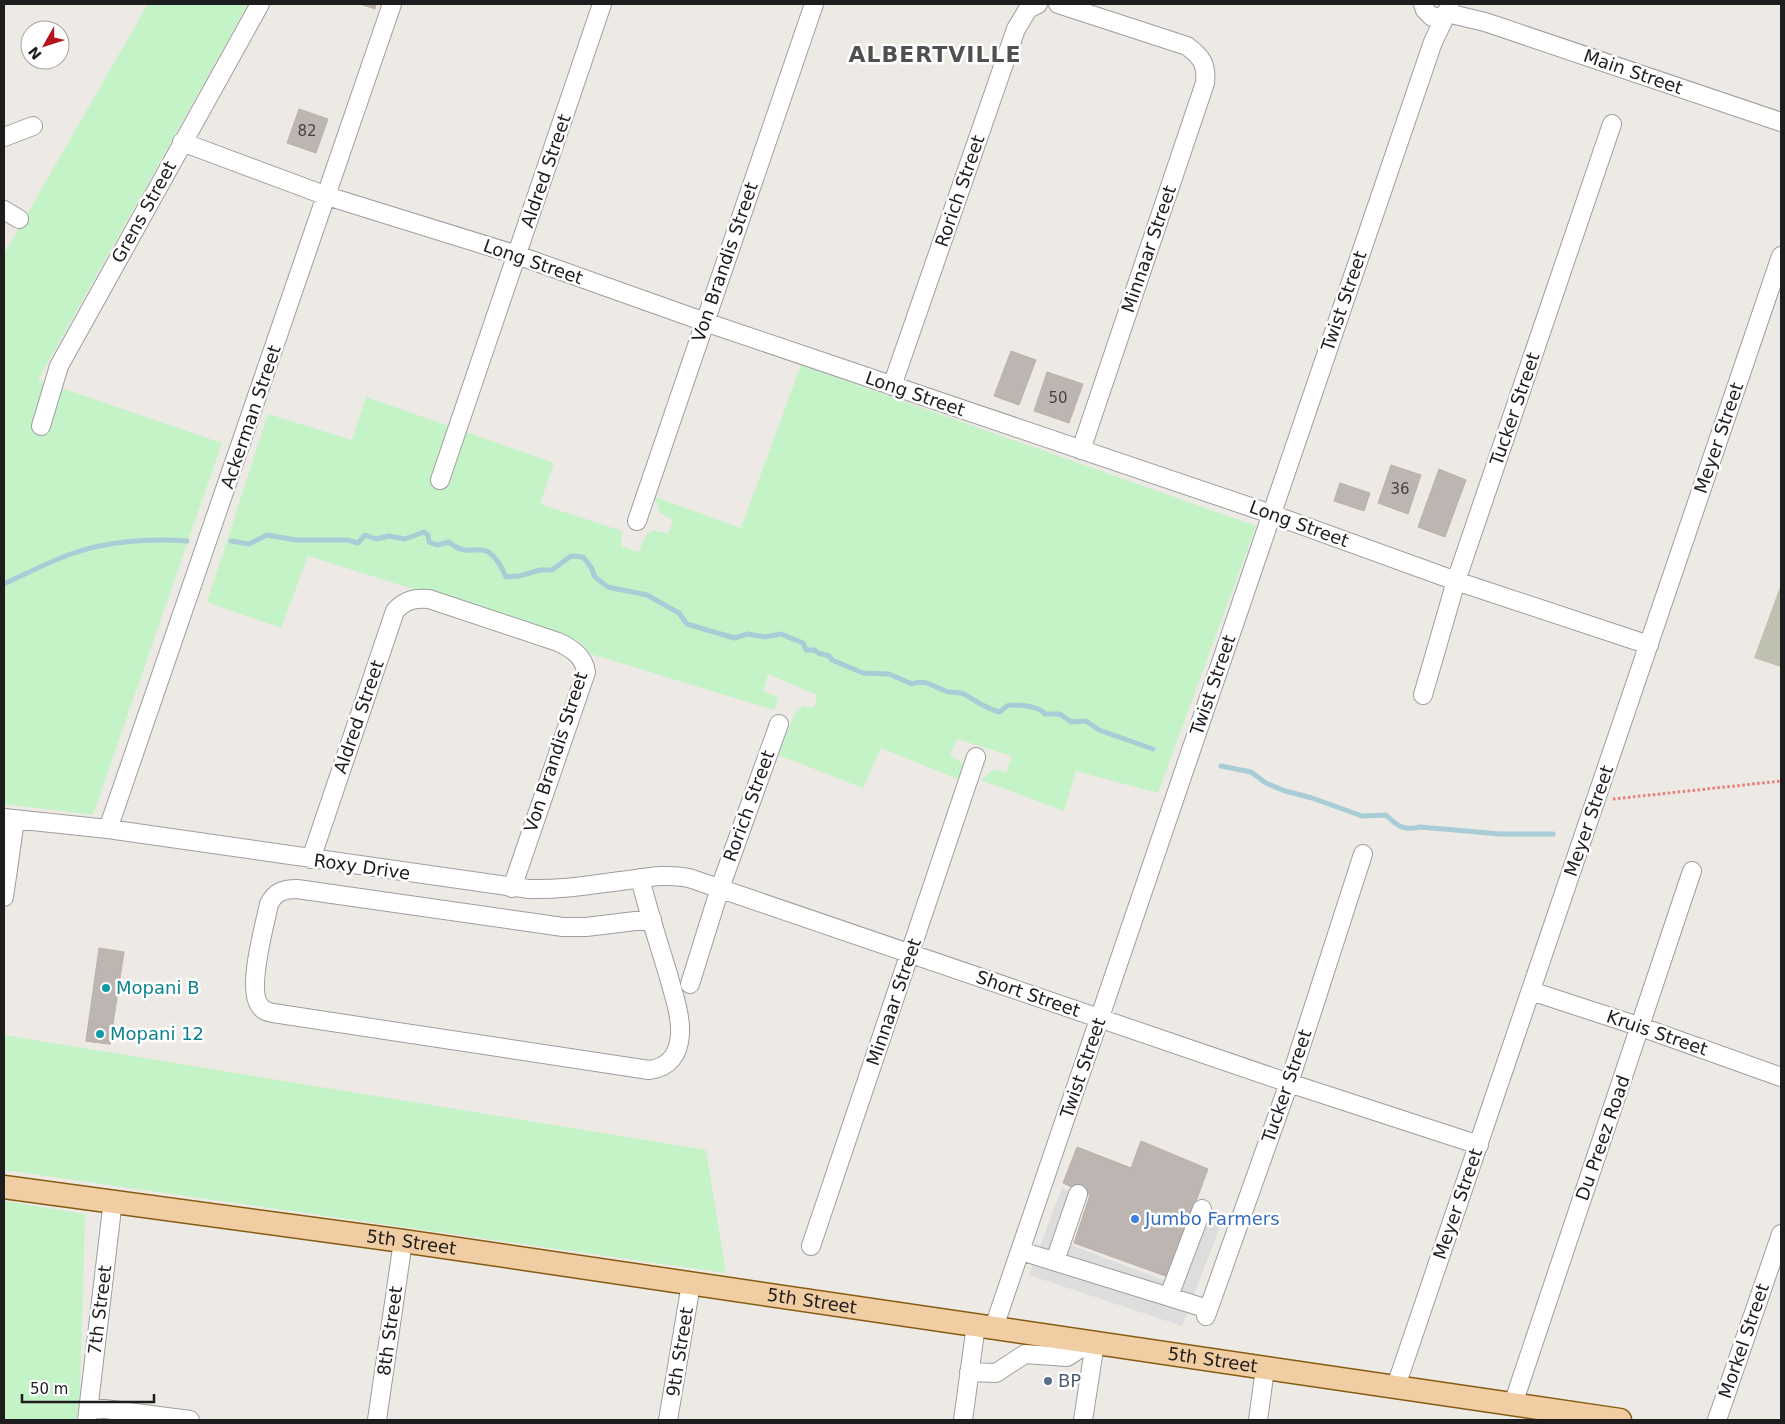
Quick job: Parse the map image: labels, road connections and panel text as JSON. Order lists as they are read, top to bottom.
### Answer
{
  "streets": {
    "main road": ["5th Street"],
    "street": [
      "Main Street",
      "Aldred Street",
      "Rorich Street",
      "Grens Street",
      "Minnaar Street",
      "Long Street",
      "Von Brandis Street",
      "Twist Street",
      "Tucker Street",
      "Ackerman Street",
      "Meyer Street",
      "Roxy Drive",
      "Short Street",
      "Kruis Street",
      "Du Preez Road",
      "7th Street",
      "8th Street",
      "Morkel Street",
      "9th Street"
    ]
  },
  "crossings": [
    ["Main Street", "Twist Street"],
    ["Aldred Street", "Long Street"],
    ["Aldred Street", "Von Brandis Street"],
    ["Aldred Street", "Roxy Drive"],
    ["Rorich Street", "Long Street"],
    ["Rorich Street", "Roxy Drive"],
    ["Rorich Street", "Short Street"],
    ["Grens Street", "Long Street"],
    ["Minnaar Street", "Long Street"],
    ["Minnaar Street", "Short Street"],
    ["Long Street", "Von Brandis Street"],
    ["Long Street", "Twist Street"],
    ["Long Street", "Tucker Street"],
    ["Long Street", "Ackerman Street"],
    ["Long Street", "Meyer Street"],
    ["Von Brandis Street", "Roxy Drive"],
    ["Twist Street", "Short Street"],
    ["Twist Street", "5th Street"],
    ["Tucker Street", "Short Street"],
    ["Ackerman Street", "Roxy Drive"],
    ["Meyer Street", "Short Street"],
    ["Meyer Street", "Kruis Street"],
    ["Meyer Street", "5th Street"],
    ["Roxy Drive", "Short Street"],
    ["Kruis Street", "Du Preez Road"],
    ["Du Preez Road", "5th Street"],
    ["5th Street", "7th Street"],
    ["5th Street", "8th Street"],
    ["5th Street", "9th Street"]
  ],
  "districts": ["ALBERTVILLE"],
  "places": [
    "Mopani B",
    "Mopani 12",
    "Jumbo Farmers",
    "BP"
  ],
  "house_numbers": ["82", "50", "36"],
  "scale_bar": "50 m",
  "north": "bottom left"
}
